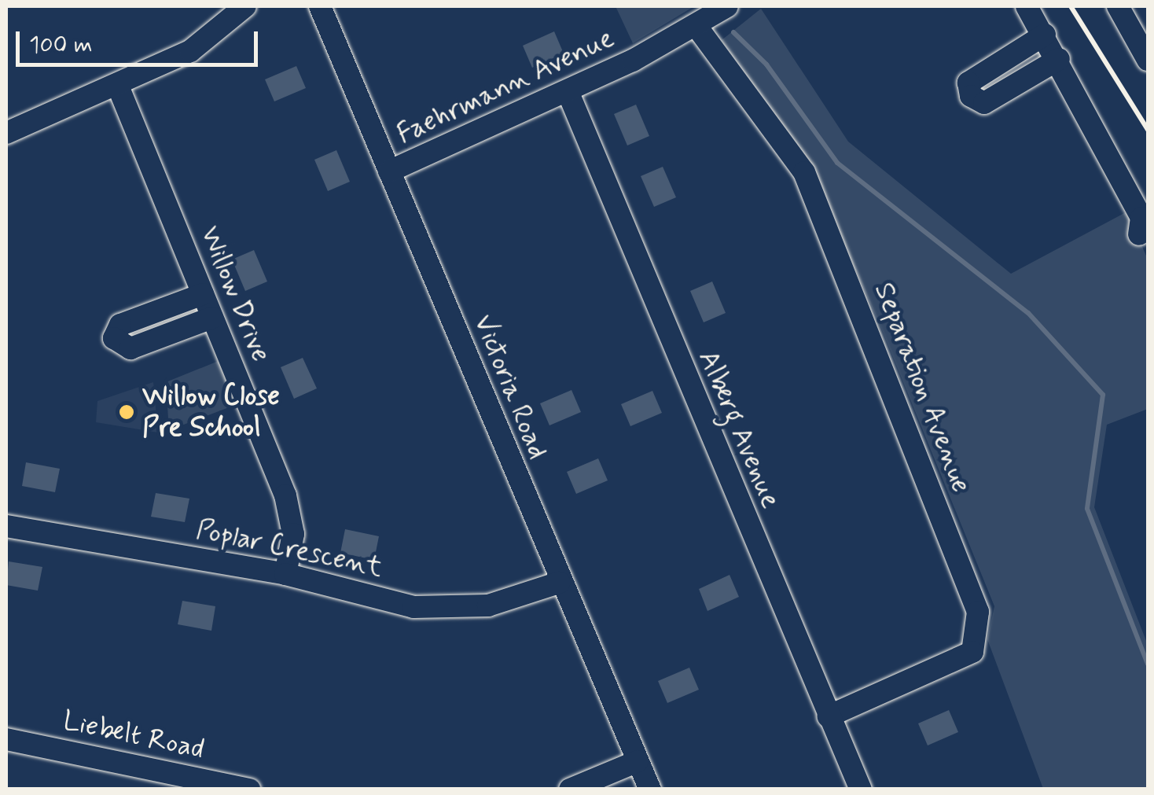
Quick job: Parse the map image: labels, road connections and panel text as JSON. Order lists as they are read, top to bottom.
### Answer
{
  "streets": {
    "street": [
      "Faehrmann Avenue",
      "Willow Drive",
      "Victoria Road",
      "Separation Avenue",
      "Alberg Avenue",
      "Poplar Crescent",
      "Liebelt Road"
    ]
  },
  "crossings": [
    ["Faehrmann Avenue", "Victoria Road"],
    ["Faehrmann Avenue", "Separation Avenue"],
    ["Faehrmann Avenue", "Alberg Avenue"],
    ["Willow Drive", "Poplar Crescent"],
    ["Victoria Road", "Poplar Crescent"],
    ["Separation Avenue", "Alberg Avenue"]
  ],
  "places": ["Willow Close Pre School"],
  "scale_bar": "100 m"
}
